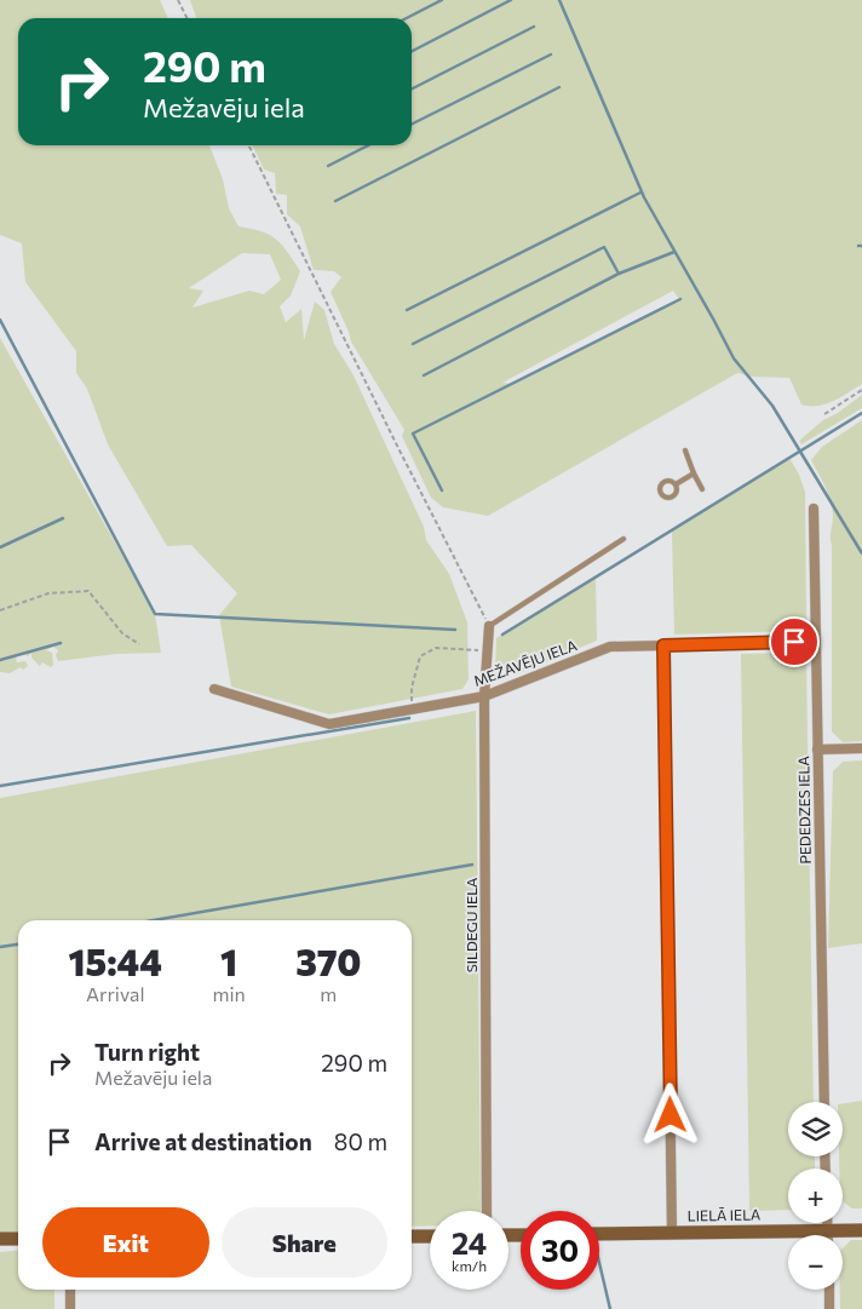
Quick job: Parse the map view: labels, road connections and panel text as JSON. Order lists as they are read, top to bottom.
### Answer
{
  "streets": {
    "street": [
      "MEŽAVĒJU IELA",
      "PEDEDZES IELA",
      "SILDEGU IELA",
      "LIELĀ IELA"
    ]
  },
  "crossings": [
    ["MEŽAVĒJU IELA", "PEDEDZES IELA"],
    ["MEŽAVĒJU IELA", "SILDEGU IELA"]
  ],
  "page": {
    "turn": ["290 m", "Mežavēju iela"],
    "eta": [
      "15:44",
      "Arrival",
      "1",
      "min",
      "370",
      "m"
    ],
    "list": [
      {
        "name": "Turn right",
        "note": "Mežavēju iela",
        "value": "290 m"
      },
      {
        "name": "Arrive at destination",
        "value": "80 m"
      }
    ],
    "map_buttons": ["+", "−"],
    "buttons": ["Exit", "Share"],
    "speed": "24 km/h",
    "limit": "30"
  }
}
